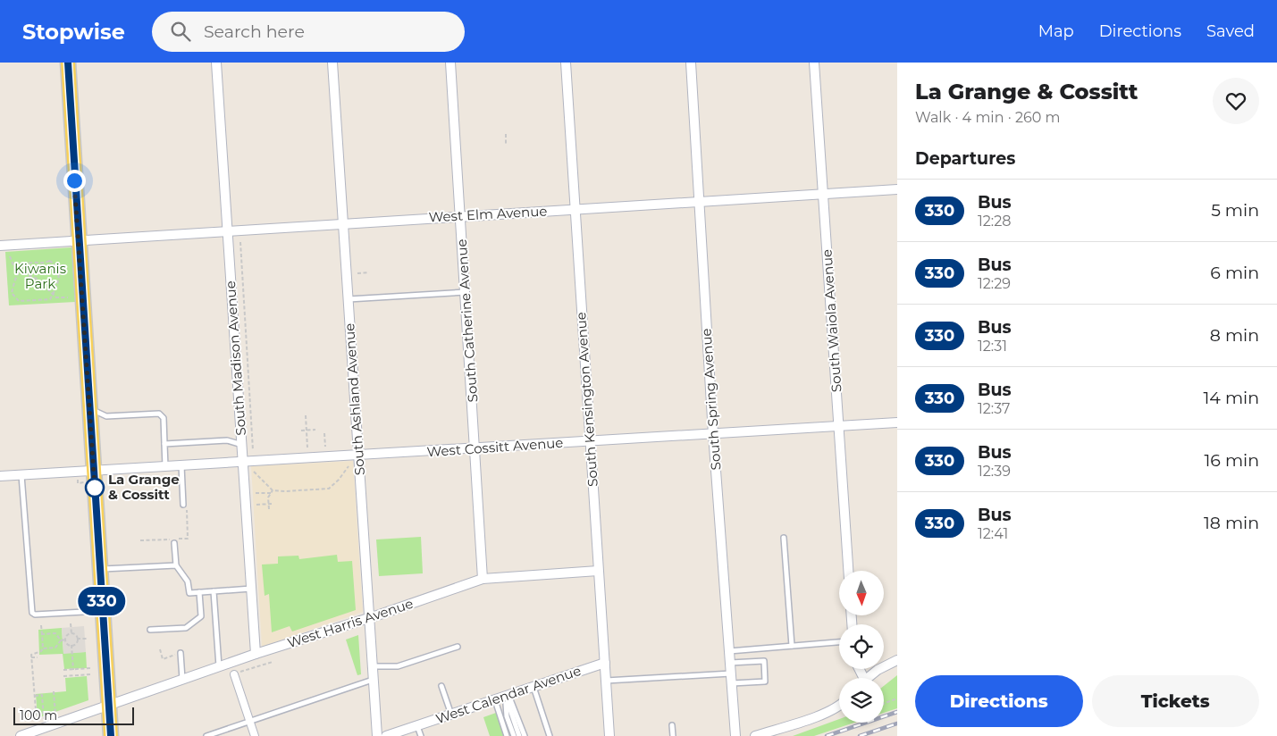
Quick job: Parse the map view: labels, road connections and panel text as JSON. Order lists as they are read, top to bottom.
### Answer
{
  "streets": {
    "street": [
      "West Elm Avenue",
      "South Catherine Avenue",
      "South Waiola Avenue",
      "South Madison Avenue",
      "South Ashland Avenue",
      "South Kensington Avenue",
      "South Spring Avenue",
      "West Cossitt Avenue",
      "West Harris Avenue",
      "West Calendar Avenue"
    ]
  },
  "crossings": [
    ["West Elm Avenue", "South Catherine Avenue"],
    ["West Elm Avenue", "South Waiola Avenue"],
    ["West Elm Avenue", "South Madison Avenue"],
    ["West Elm Avenue", "South Ashland Avenue"],
    ["West Elm Avenue", "South Kensington Avenue"],
    ["West Elm Avenue", "South Spring Avenue"],
    ["South Catherine Avenue", "West Cossitt Avenue"],
    ["South Catherine Avenue", "West Harris Avenue"],
    ["South Waiola Avenue", "West Cossitt Avenue"],
    ["South Madison Avenue", "West Cossitt Avenue"],
    ["South Madison Avenue", "West Harris Avenue"],
    ["South Ashland Avenue", "West Cossitt Avenue"],
    ["South Ashland Avenue", "West Harris Avenue"],
    ["South Kensington Avenue", "West Cossitt Avenue"],
    ["South Kensington Avenue", "West Harris Avenue"],
    ["South Kensington Avenue", "West Calendar Avenue"],
    ["South Spring Avenue", "West Cossitt Avenue"]
  ],
  "parks": ["Kiwanis Park"],
  "places": ["La Grange & Cossitt"],
  "lines": ["bus line 330"],
  "scale_bar": "100 m",
  "north": "bottom",
  "page": {
    "header": "Stopwise",
    "search": "Search here",
    "nav": ["Map", "Directions", "Saved"],
    "on_map": "330",
    "heading": [
      ["La Grange & Cossitt", "Walk · 4 min · 260 m"],
      "Departures"
    ],
    "list": [
      {
        "mark": "330",
        "name": "Bus",
        "note": "12:28",
        "value": "5 min"
      },
      {
        "mark": "330",
        "name": "Bus",
        "note": "12:29",
        "value": "6 min"
      },
      {
        "mark": "330",
        "name": "Bus",
        "note": "12:31",
        "value": "8 min"
      },
      {
        "mark": "330",
        "name": "Bus",
        "note": "12:37",
        "value": "14 min"
      },
      {
        "mark": "330",
        "name": "Bus",
        "note": "12:39",
        "value": "16 min"
      },
      {
        "mark": "330",
        "name": "Bus",
        "note": "12:41",
        "value": "18 min"
      }
    ],
    "buttons": ["Directions", "Tickets"],
    "scale": "100 m"
  }
}
